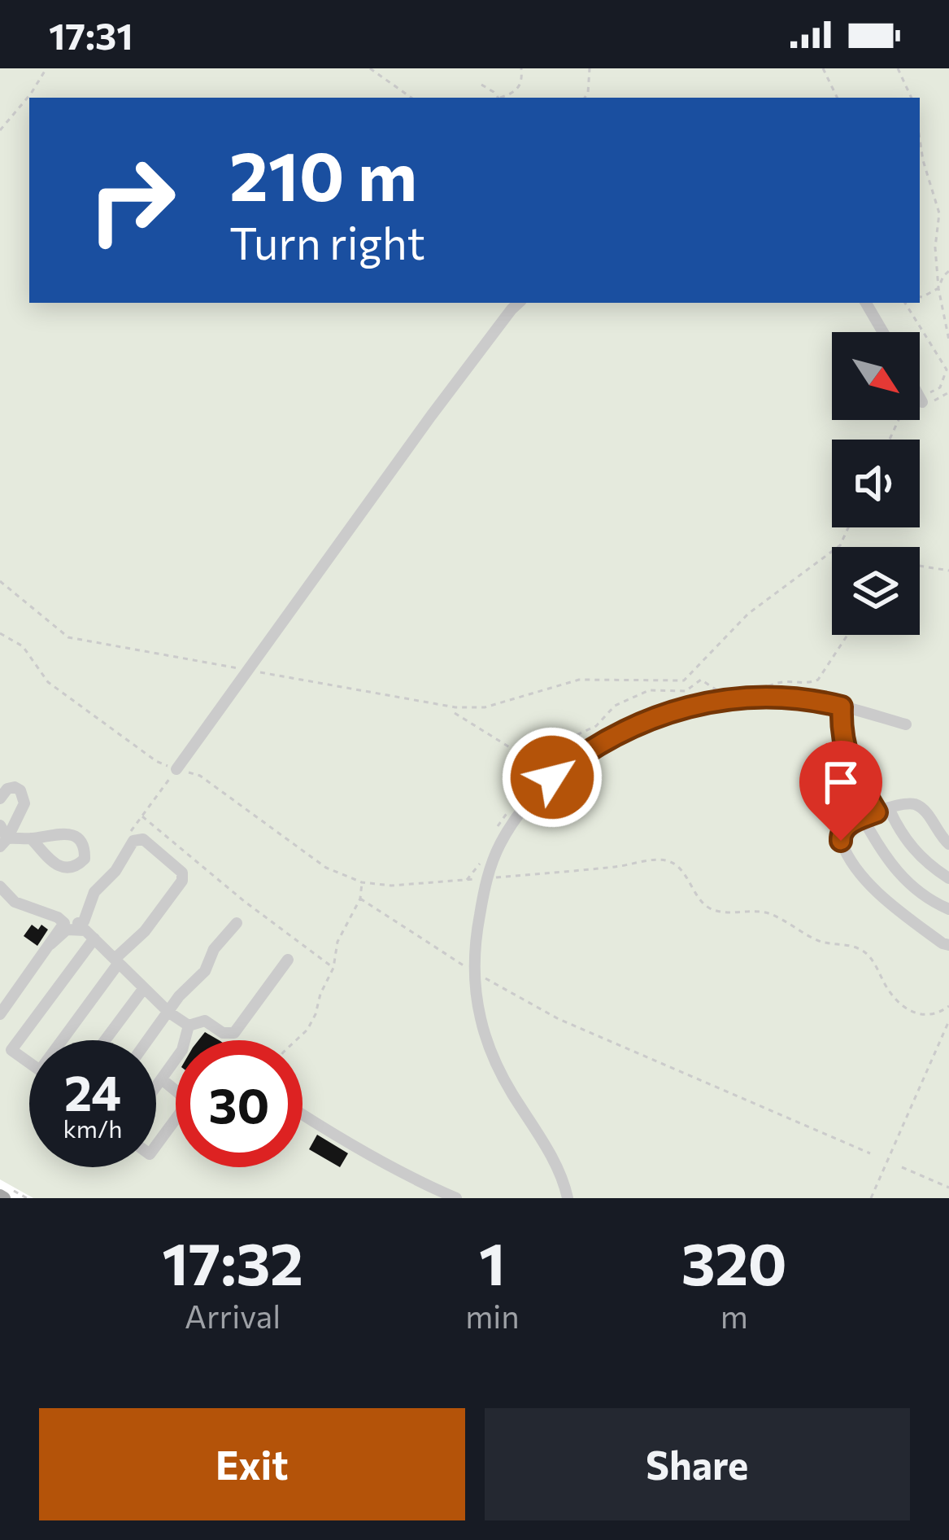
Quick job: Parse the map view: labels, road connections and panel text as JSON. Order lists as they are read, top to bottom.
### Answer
{
  "north": "bottom right",
  "page": {
    "status": "17:31",
    "turn": ["210 m", "Turn right"],
    "speed": "24 km/h",
    "limit": "30",
    "eta": [
      "17:32",
      "Arrival",
      "1",
      "min",
      "320",
      "m"
    ],
    "buttons": ["Exit", "Share"]
  }
}
